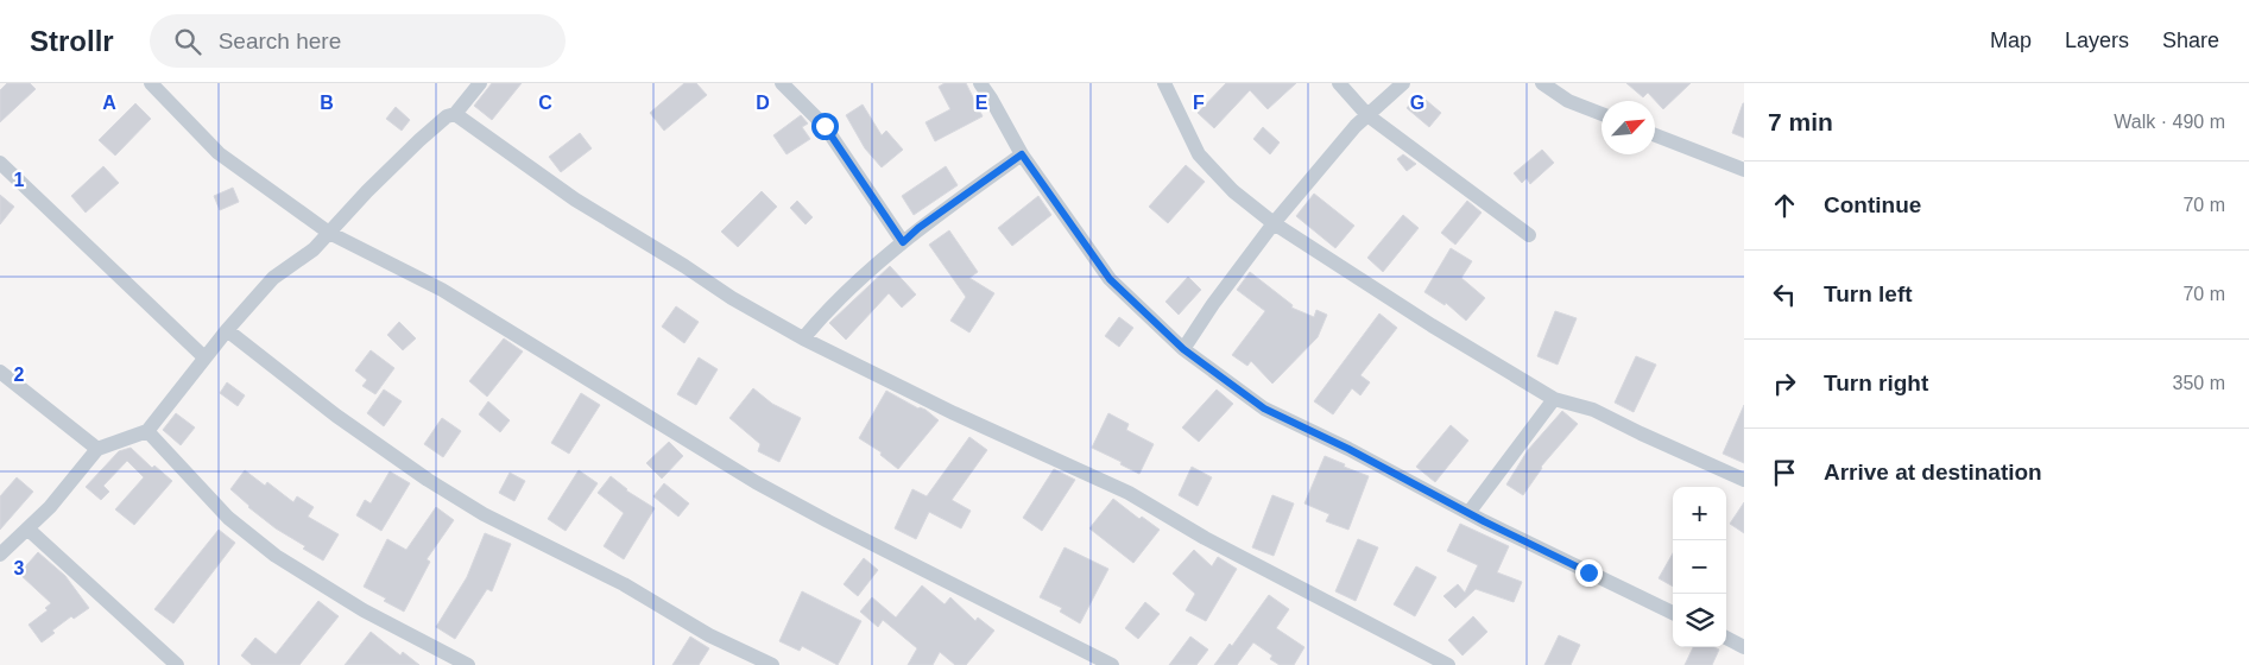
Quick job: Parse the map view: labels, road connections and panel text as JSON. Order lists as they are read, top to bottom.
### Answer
{
  "north": "top right",
  "page": {
    "header": "Strollr",
    "search": "Search here",
    "nav": ["Map", "Layers", "Share"],
    "heading": ["7 min", "Walk · 490 m"],
    "list": [
      ["Continue", "70 m"],
      ["Turn left", "70 m"],
      ["Turn right", "350 m"],
      "Arrive at destination"
    ],
    "map_buttons": ["+", "−"]
  },
  "grid": {
    "columns": [
      "A",
      "B",
      "C",
      "D",
      "E",
      "F",
      "G"
    ],
    "rows": ["1", "2", "3"]
  }
}
